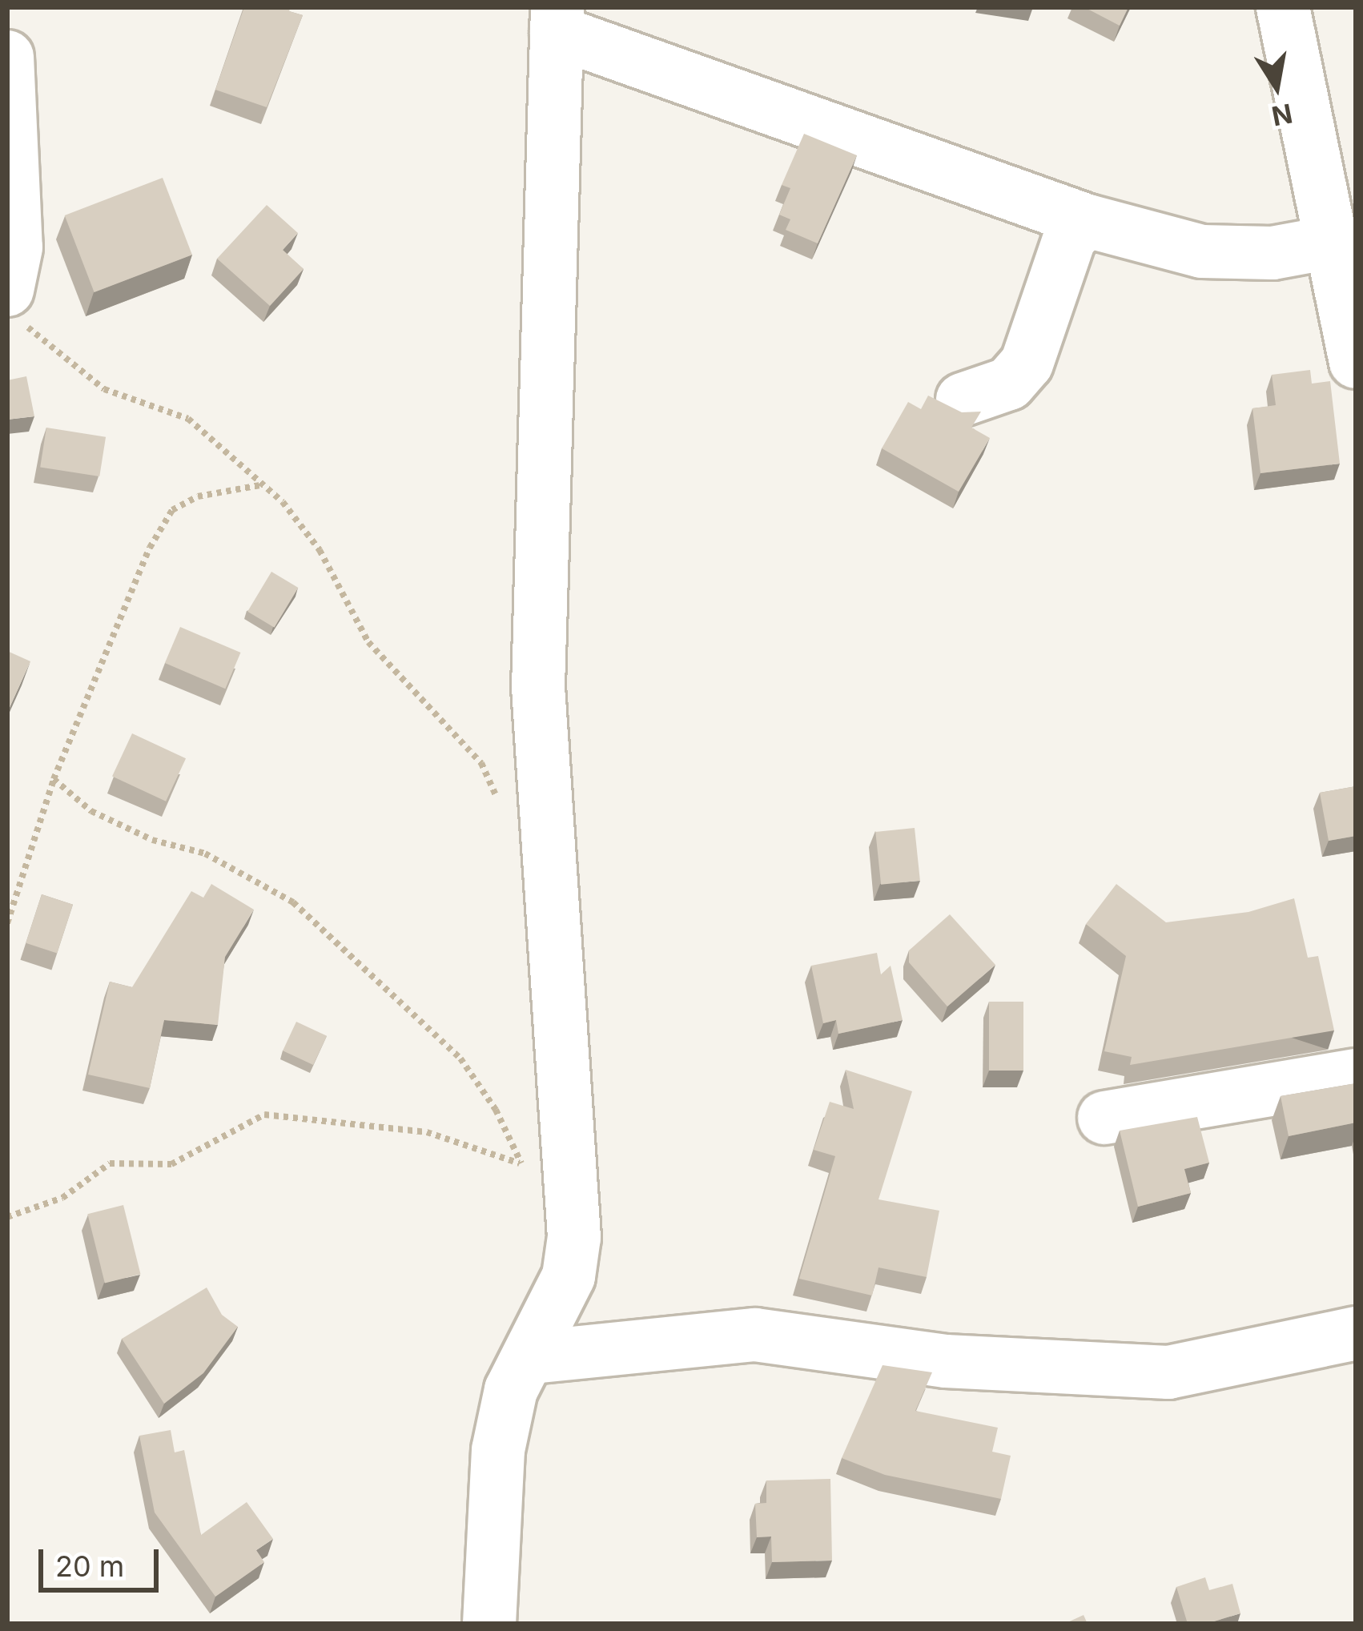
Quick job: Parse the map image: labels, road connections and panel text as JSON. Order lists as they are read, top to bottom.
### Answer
{
  "scale_bar": "20 m",
  "north": "bottom"
}
